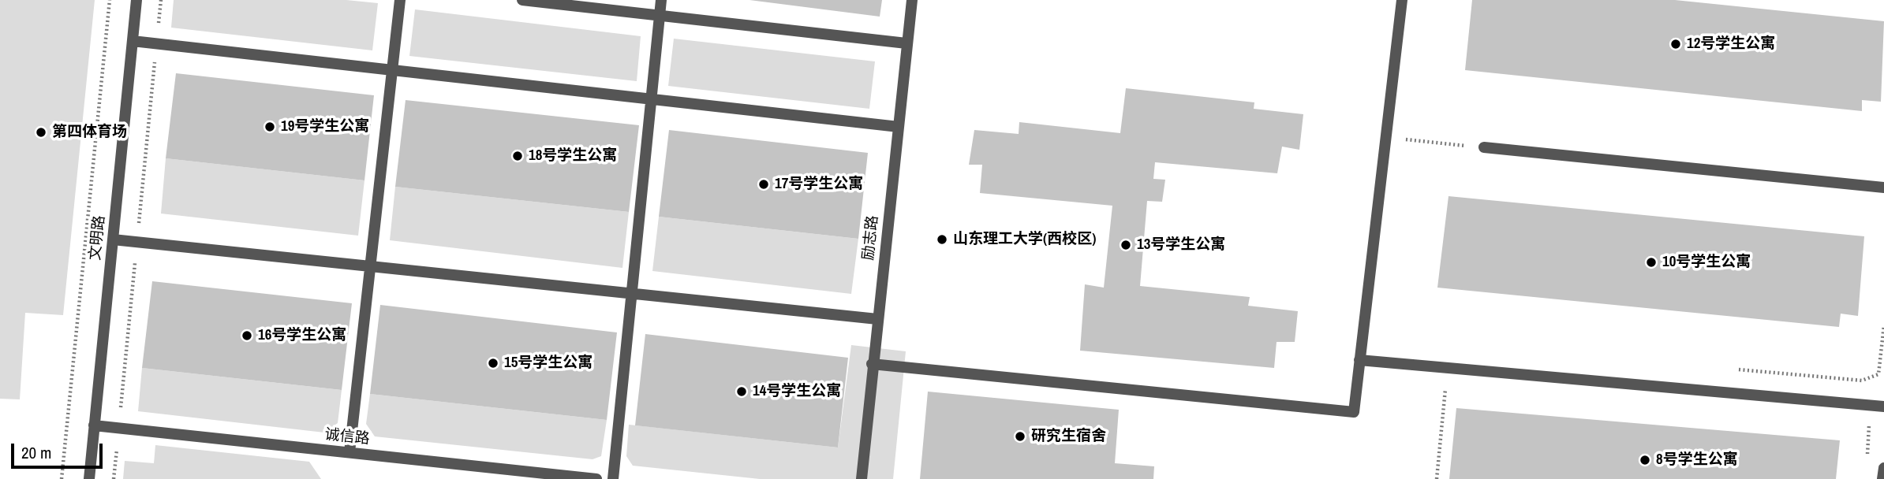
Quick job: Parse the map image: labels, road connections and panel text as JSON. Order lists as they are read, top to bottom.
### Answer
{
  "streets": {
    "street": ["文明路", "励志路", "诚信路"]
  },
  "crossings": [
    ["文明路", "诚信路"]
  ],
  "places": [
    "12号学生公寓",
    "19号学生公寓",
    "第四体育场",
    "18号学生公寓",
    "17号学生公寓",
    "山东理工大学(西校区)",
    "13号学生公寓",
    "10号学生公寓",
    "16号学生公寓",
    "15号学生公寓",
    "14号学生公寓",
    "研究生宿舍",
    "8号学生公寓"
  ],
  "scale_bar": "20 m"
}
